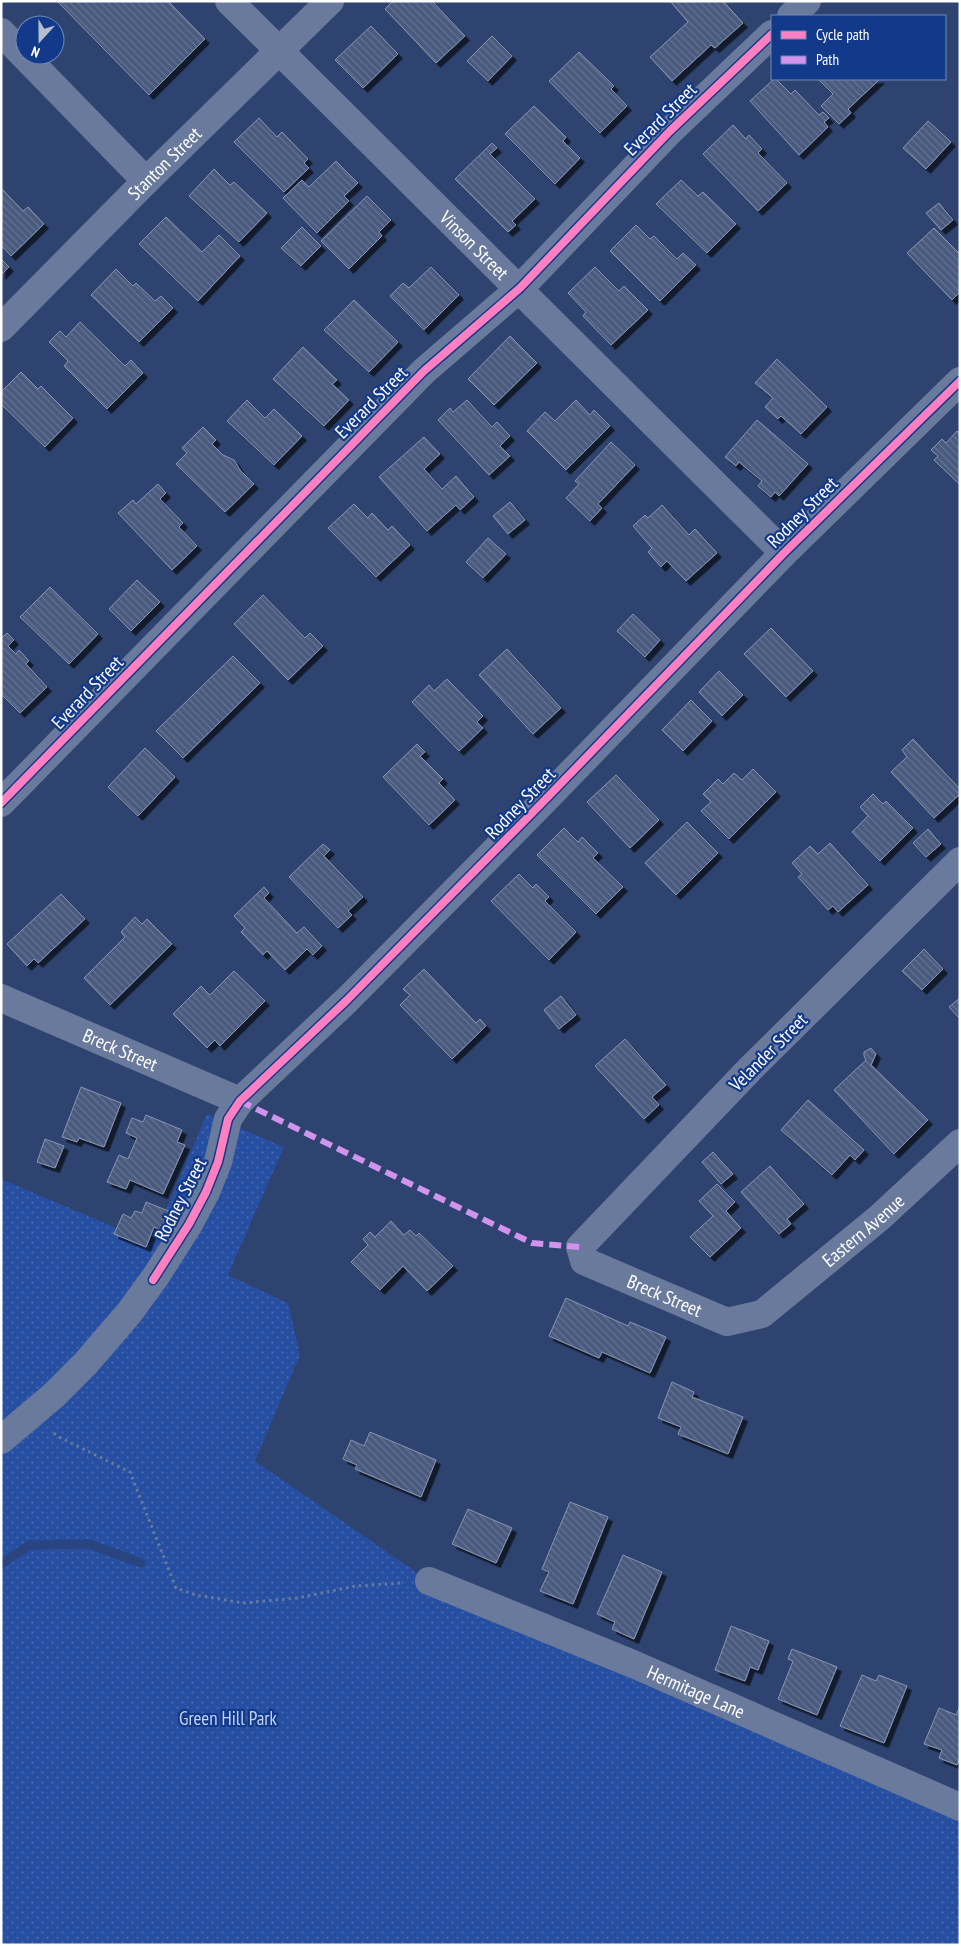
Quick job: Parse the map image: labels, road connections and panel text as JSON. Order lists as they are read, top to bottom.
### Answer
{
  "streets": {
    "street": [
      "Everard Street",
      "Stanton Street",
      "Vinson Street",
      "Rodney Street",
      "Breck Street",
      "Velander Street",
      "Eastern Avenue",
      "Hermitage Lane"
    ]
  },
  "crossings": [
    ["Everard Street", "Vinson Street"],
    ["Stanton Street", "Vinson Street"],
    ["Vinson Street", "Rodney Street"],
    ["Rodney Street", "Breck Street"],
    ["Breck Street", "Velander Street"],
    ["Breck Street", "Eastern Avenue"]
  ],
  "parks": ["Green Hill Park"],
  "legend": ["Cycle path", "Path"],
  "north": "bottom"
}
